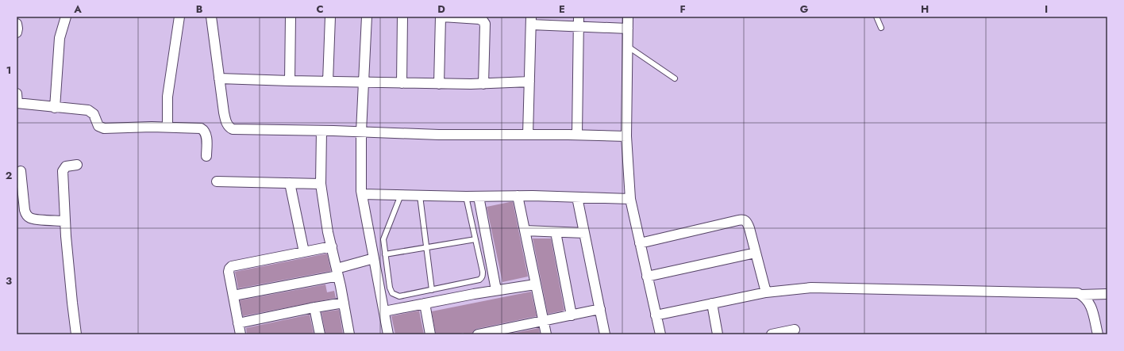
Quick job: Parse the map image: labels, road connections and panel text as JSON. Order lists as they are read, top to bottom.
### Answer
{
  "grid": {
    "columns": [
      "A",
      "B",
      "C",
      "D",
      "E",
      "F",
      "G",
      "H",
      "I"
    ],
    "rows": ["1", "2", "3"]
  }
}
